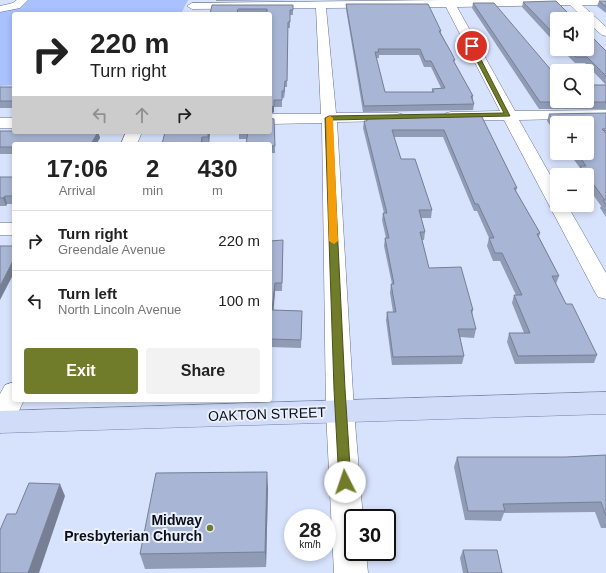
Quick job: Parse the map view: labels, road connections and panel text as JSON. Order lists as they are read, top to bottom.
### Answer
{
  "streets": {
    "main road": ["OAKTON STREET"]
  },
  "places": ["Midway Presbyterian Church"],
  "page": {
    "map_buttons": ["+", "−"],
    "turn": ["220 m", "Turn right"],
    "eta": [
      "17:06",
      "Arrival",
      "2",
      "min",
      "430",
      "m"
    ],
    "list": [
      {
        "name": "Turn right",
        "note": "Greendale Avenue",
        "value": "220 m"
      },
      {
        "name": "Turn left",
        "note": "North Lincoln Avenue",
        "value": "100 m"
      }
    ],
    "buttons": ["Exit", "Share"],
    "speed": "28 km/h",
    "limit": "30"
  }
}
